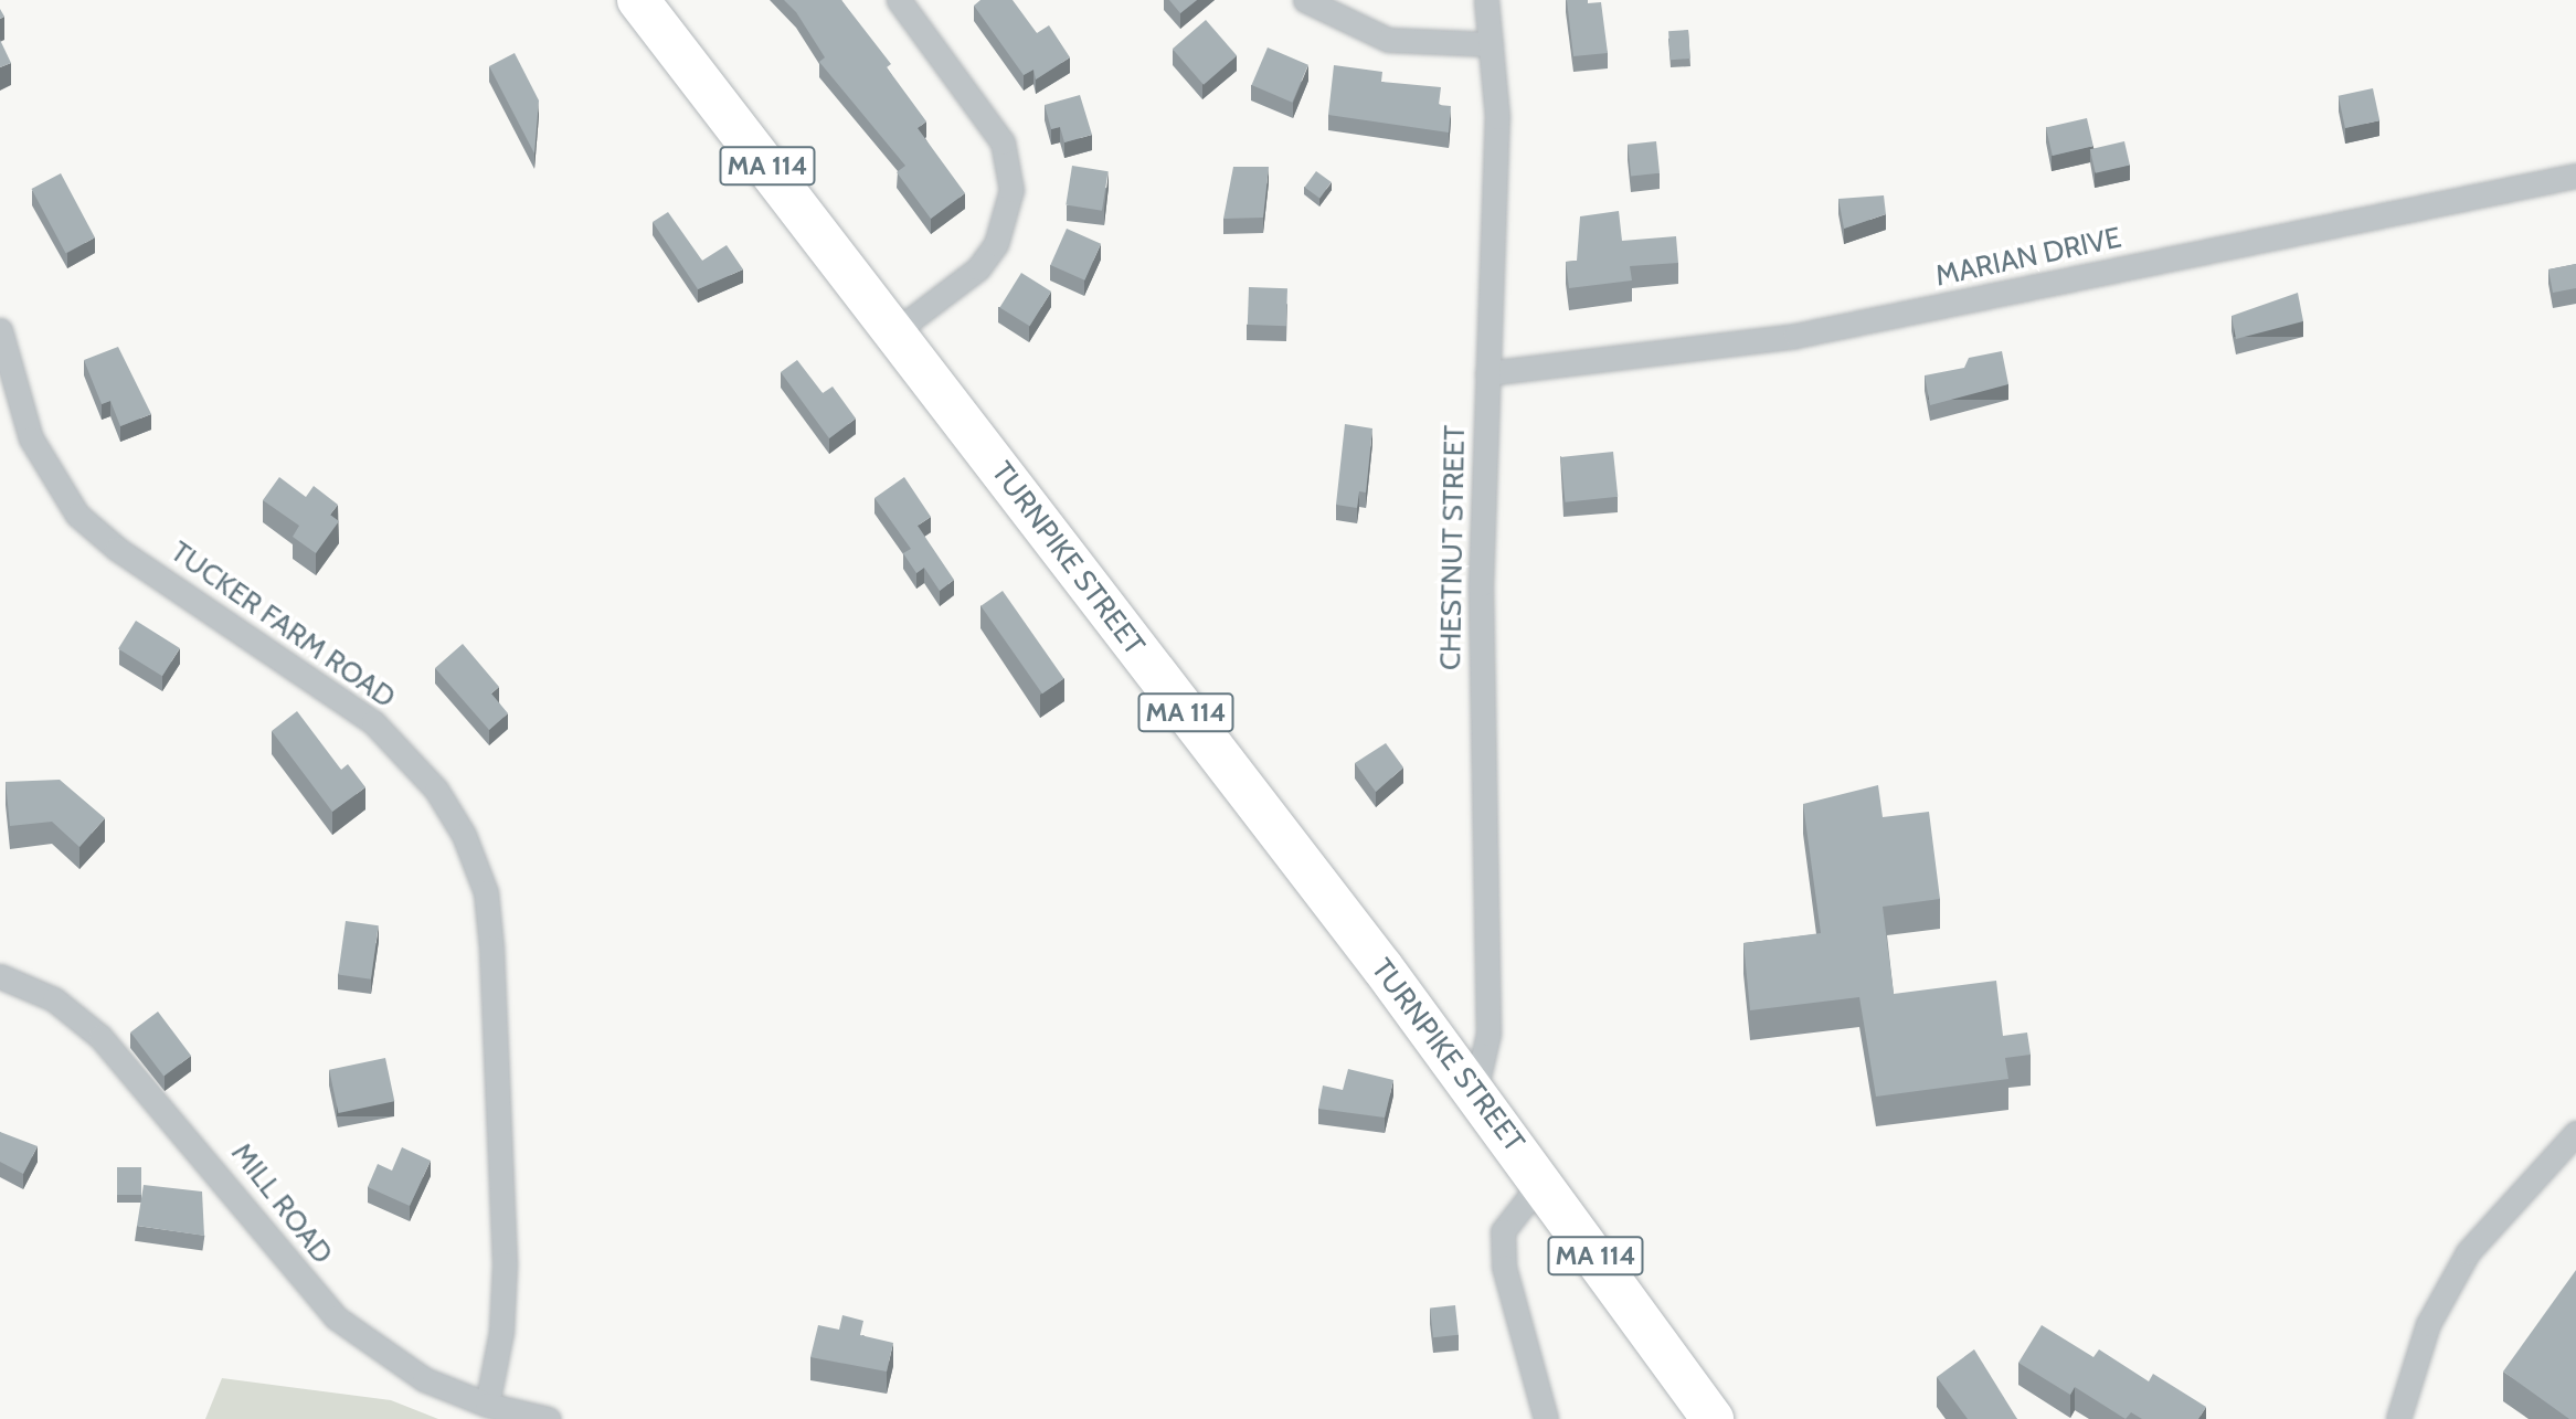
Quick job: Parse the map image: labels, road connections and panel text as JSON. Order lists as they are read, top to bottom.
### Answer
{
  "streets": {
    "highway": ["MA 114", "TURNPIKE STREET"],
    "street": [
      "MARIAN DRIVE",
      "CHESTNUT STREET",
      "TUCKER FARM ROAD",
      "MILL ROAD"
    ]
  },
  "crossings": [
    ["MARIAN DRIVE", "CHESTNUT STREET"],
    ["CHESTNUT STREET", "TURNPIKE STREET"],
    ["TUCKER FARM ROAD", "MILL ROAD"]
  ]
}
